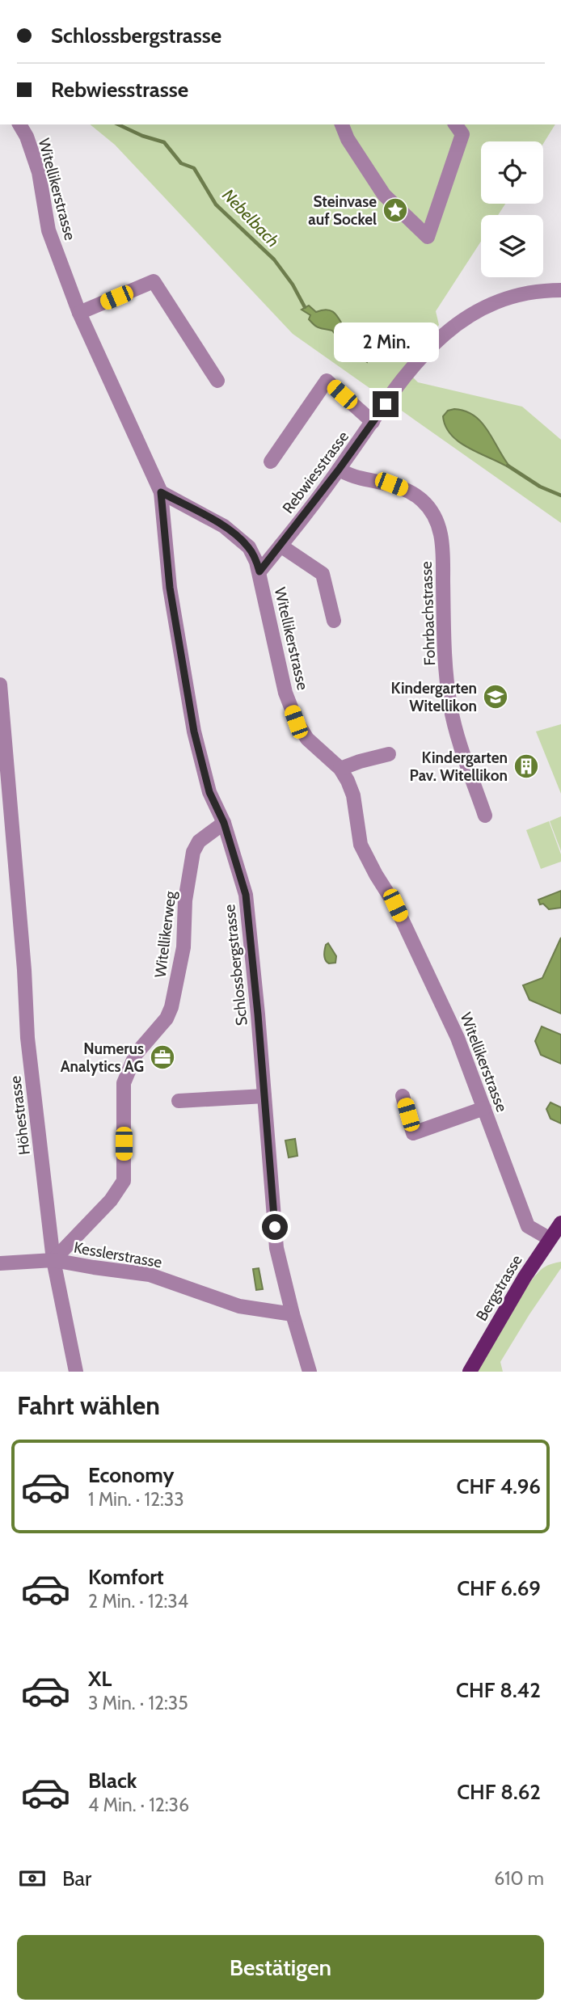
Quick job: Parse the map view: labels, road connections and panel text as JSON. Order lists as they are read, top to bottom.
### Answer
{
  "streets": {
    "main road": ["Bergstrasse"],
    "street": [
      "Witellikerstrasse",
      "Rebwiesstrasse",
      "Fohrbachstrasse",
      "Witellikerweg",
      "Schlossbergstrasse",
      "Höhestrasse",
      "Kesslerstrasse"
    ]
  },
  "crossings": [
    ["Witellikerstrasse", "Rebwiesstrasse"],
    ["Witellikerstrasse", "Schlossbergstrasse"],
    ["Witellikerstrasse", "Bergstrasse"],
    ["Rebwiesstrasse", "Fohrbachstrasse"],
    ["Witellikerweg", "Schlossbergstrasse"],
    ["Witellikerweg", "Höhestrasse"],
    ["Witellikerweg", "Kesslerstrasse"],
    ["Schlossbergstrasse", "Kesslerstrasse"],
    ["Höhestrasse", "Kesslerstrasse"]
  ],
  "water": ["Nebelbach"],
  "places": {
    "place": ["Steinvase auf Sockel"],
    "school or university": ["Kindergarten Witellikon"],
    "building": ["Kindergarten Pav. Witellikon"],
    "office": ["Numerus Analytics AG"]
  },
  "page": {
    "banner": ["Schlossbergstrasse", "Rebwiesstrasse"],
    "bubble": "2 Min.",
    "heading": "Fahrt wählen",
    "list": [
      {
        "name": "Economy",
        "note": "1 Min. · 12:33",
        "value": "CHF 4.96"
      },
      {
        "name": "Komfort",
        "note": "2 Min. · 12:34",
        "value": "CHF 6.69"
      },
      {
        "name": "XL",
        "note": "3 Min. · 12:35",
        "value": "CHF 8.42"
      },
      {
        "name": "Black",
        "note": "4 Min. · 12:36",
        "value": "CHF 8.62"
      }
    ],
    "pay": ["Bar", "610 m"],
    "buttons": "Bestätigen"
  }
}
